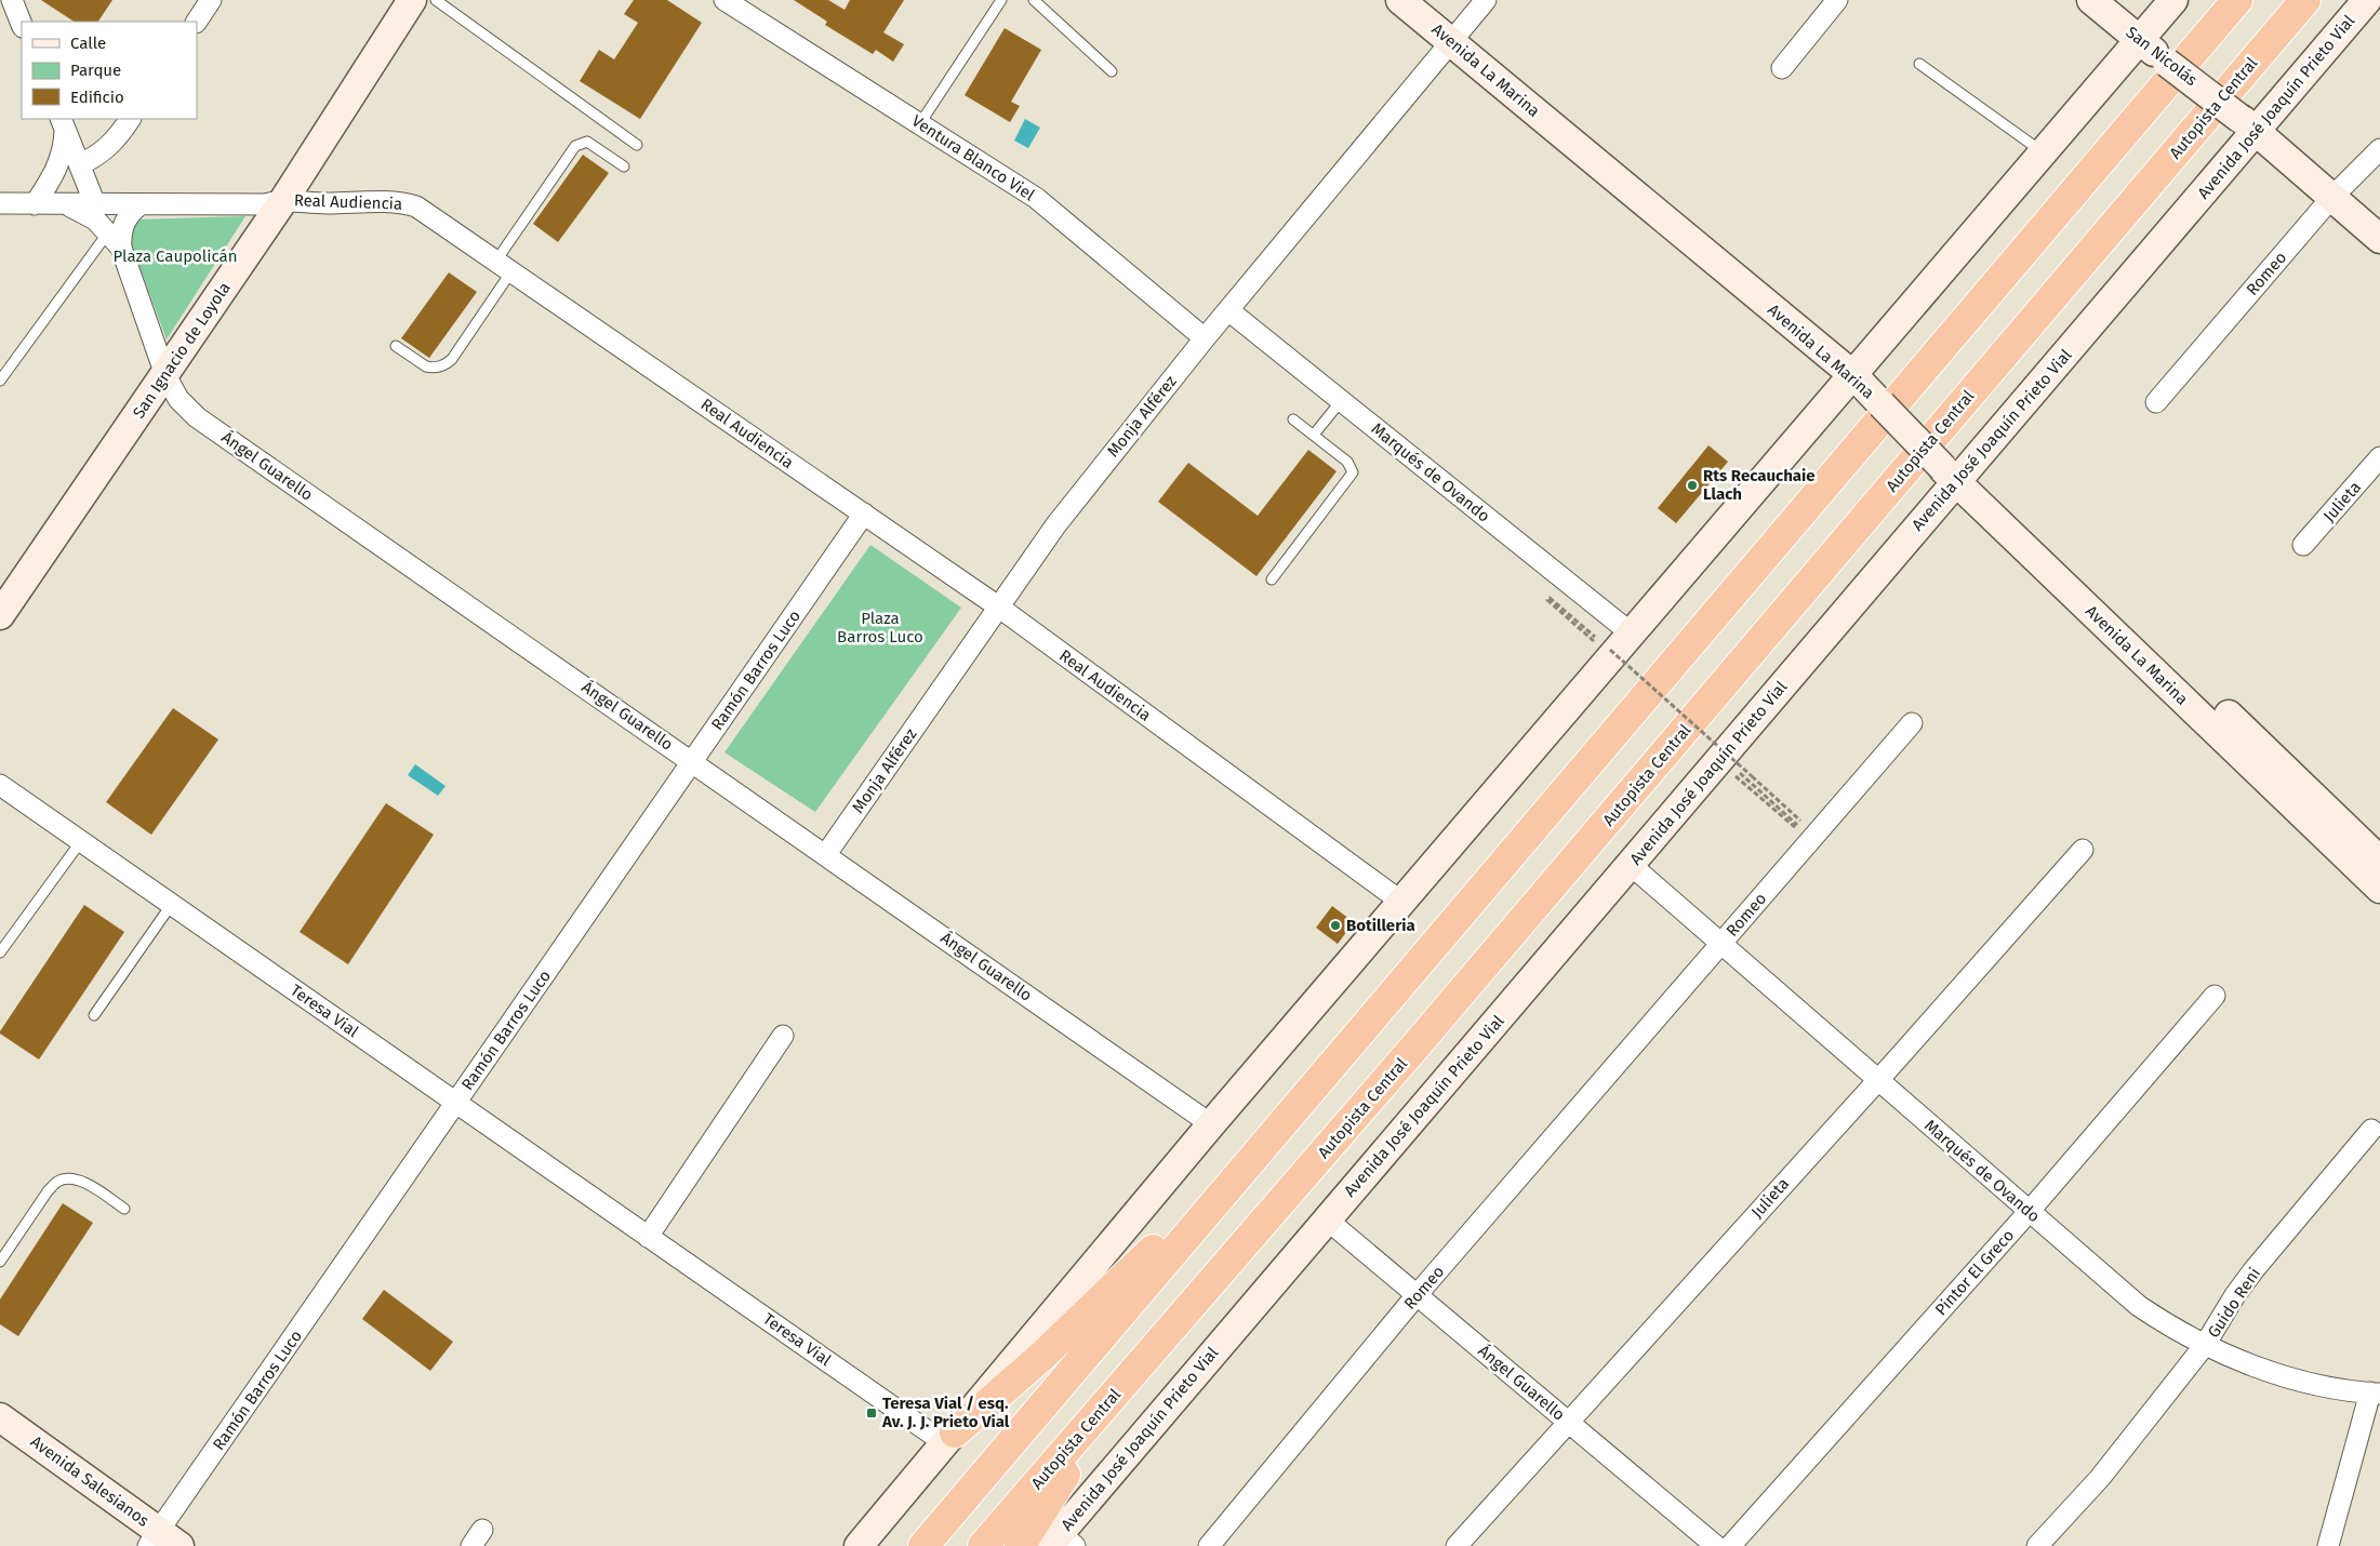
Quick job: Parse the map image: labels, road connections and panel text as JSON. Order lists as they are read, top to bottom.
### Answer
{
  "streets": {
    "highway": ["Autopista Central"],
    "main road": [
      "San Nicolás",
      "Avenida La Marina",
      "Avenida José Joaquín Prieto Vial",
      "San Ignacio de Loyola",
      "Avenida Salesianos"
    ],
    "street": [
      "Ventura Blanco Viel",
      "Real Audiencia",
      "Romeo",
      "Monja Alférez",
      "Ángel Guarello",
      "Marqués de Ovando",
      "Julieta",
      "Ramón Barros Luco",
      "Teresa Vial",
      "Pintor El Greco",
      "Guido Reni"
    ]
  },
  "crossings": [
    ["San Nicolás", "Avenida José Joaquín Prieto Vial"],
    ["San Nicolás", "Romeo"],
    ["Avenida La Marina", "Avenida José Joaquín Prieto Vial"],
    ["Avenida La Marina", "Monja Alférez"],
    ["Avenida José Joaquín Prieto Vial", "Ángel Guarello"],
    ["Avenida José Joaquín Prieto Vial", "Marqués de Ovando"],
    ["Ventura Blanco Viel", "Monja Alférez"],
    ["Real Audiencia", "San Ignacio de Loyola"],
    ["Real Audiencia", "Monja Alférez"],
    ["Real Audiencia", "Ángel Guarello"],
    ["Real Audiencia", "Ramón Barros Luco"],
    ["Romeo", "Ángel Guarello"],
    ["Romeo", "Marqués de Ovando"],
    ["San Ignacio de Loyola", "Ángel Guarello"],
    ["Monja Alférez", "Ángel Guarello"],
    ["Monja Alférez", "Marqués de Ovando"],
    ["Ángel Guarello", "Julieta"],
    ["Ángel Guarello", "Ramón Barros Luco"],
    ["Marqués de Ovando", "Julieta"],
    ["Marqués de Ovando", "Pintor El Greco"],
    ["Marqués de Ovando", "Guido Reni"],
    ["Ramón Barros Luco", "Teresa Vial"],
    ["Ramón Barros Luco", "Avenida Salesianos"]
  ],
  "parks": ["Plaza Caupolicán", "Plaza Barros Luco"],
  "places": {
    "other": ["Rts Recauchaie Llach", "Botilleria"],
    "transit": ["Teresa Vial / esq. Av. J. J. Prieto Vial"]
  },
  "legend": ["Calle", "Parque", "Edificio"]
}
